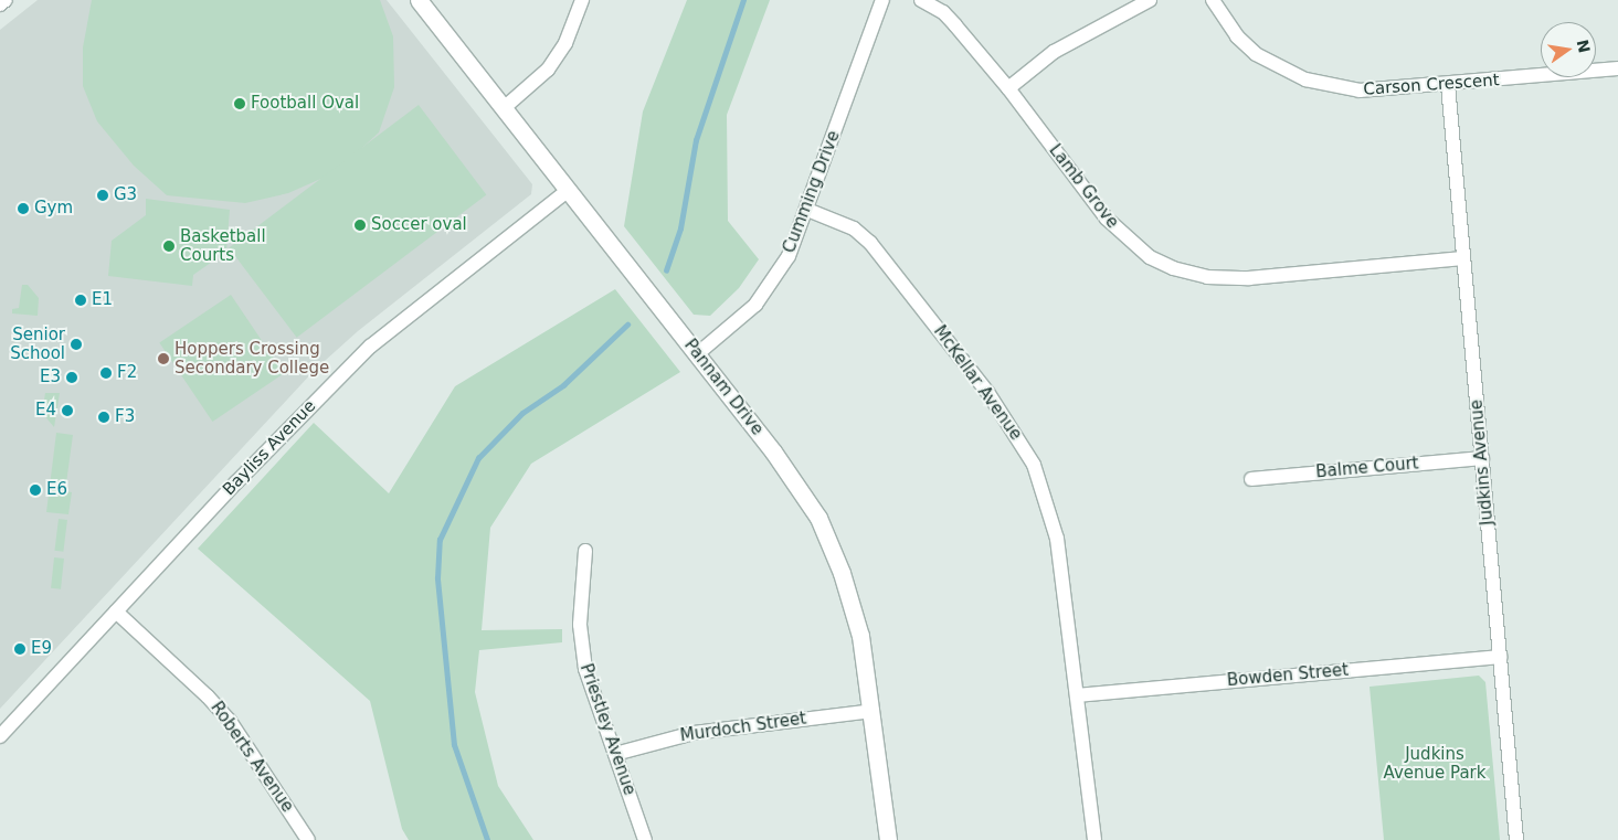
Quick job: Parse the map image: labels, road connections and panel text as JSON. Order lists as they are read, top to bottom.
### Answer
{
  "streets": {
    "street": [
      "Carson Crescent",
      "Lamb Grove",
      "Cumming Drive",
      "McKellar Avenue",
      "Pannam Drive",
      "Bayliss Avenue",
      "Judkins Avenue",
      "Balme Court",
      "Bowden Street",
      "Murdoch Street",
      "Priestley Avenue",
      "Roberts Avenue"
    ]
  },
  "crossings": [
    ["Carson Crescent", "Judkins Avenue"],
    ["Lamb Grove", "Judkins Avenue"],
    ["Cumming Drive", "McKellar Avenue"],
    ["Cumming Drive", "Pannam Drive"],
    ["McKellar Avenue", "Bowden Street"],
    ["Pannam Drive", "Bayliss Avenue"],
    ["Pannam Drive", "Murdoch Street"],
    ["Bayliss Avenue", "Roberts Avenue"],
    ["Judkins Avenue", "Balme Court"],
    ["Judkins Avenue", "Bowden Street"],
    ["Murdoch Street", "Priestley Avenue"]
  ],
  "parks": ["Judkins Avenue Park"],
  "places": [
    "Football Oval",
    "G3",
    "Gym",
    "Soccer oval",
    "Basketball Courts",
    "E1",
    "Senior School",
    "Hoppers Crossing Secondary College",
    "F2",
    "E3",
    "E4",
    "F3",
    "E6",
    "E9"
  ],
  "north": "right"
}
